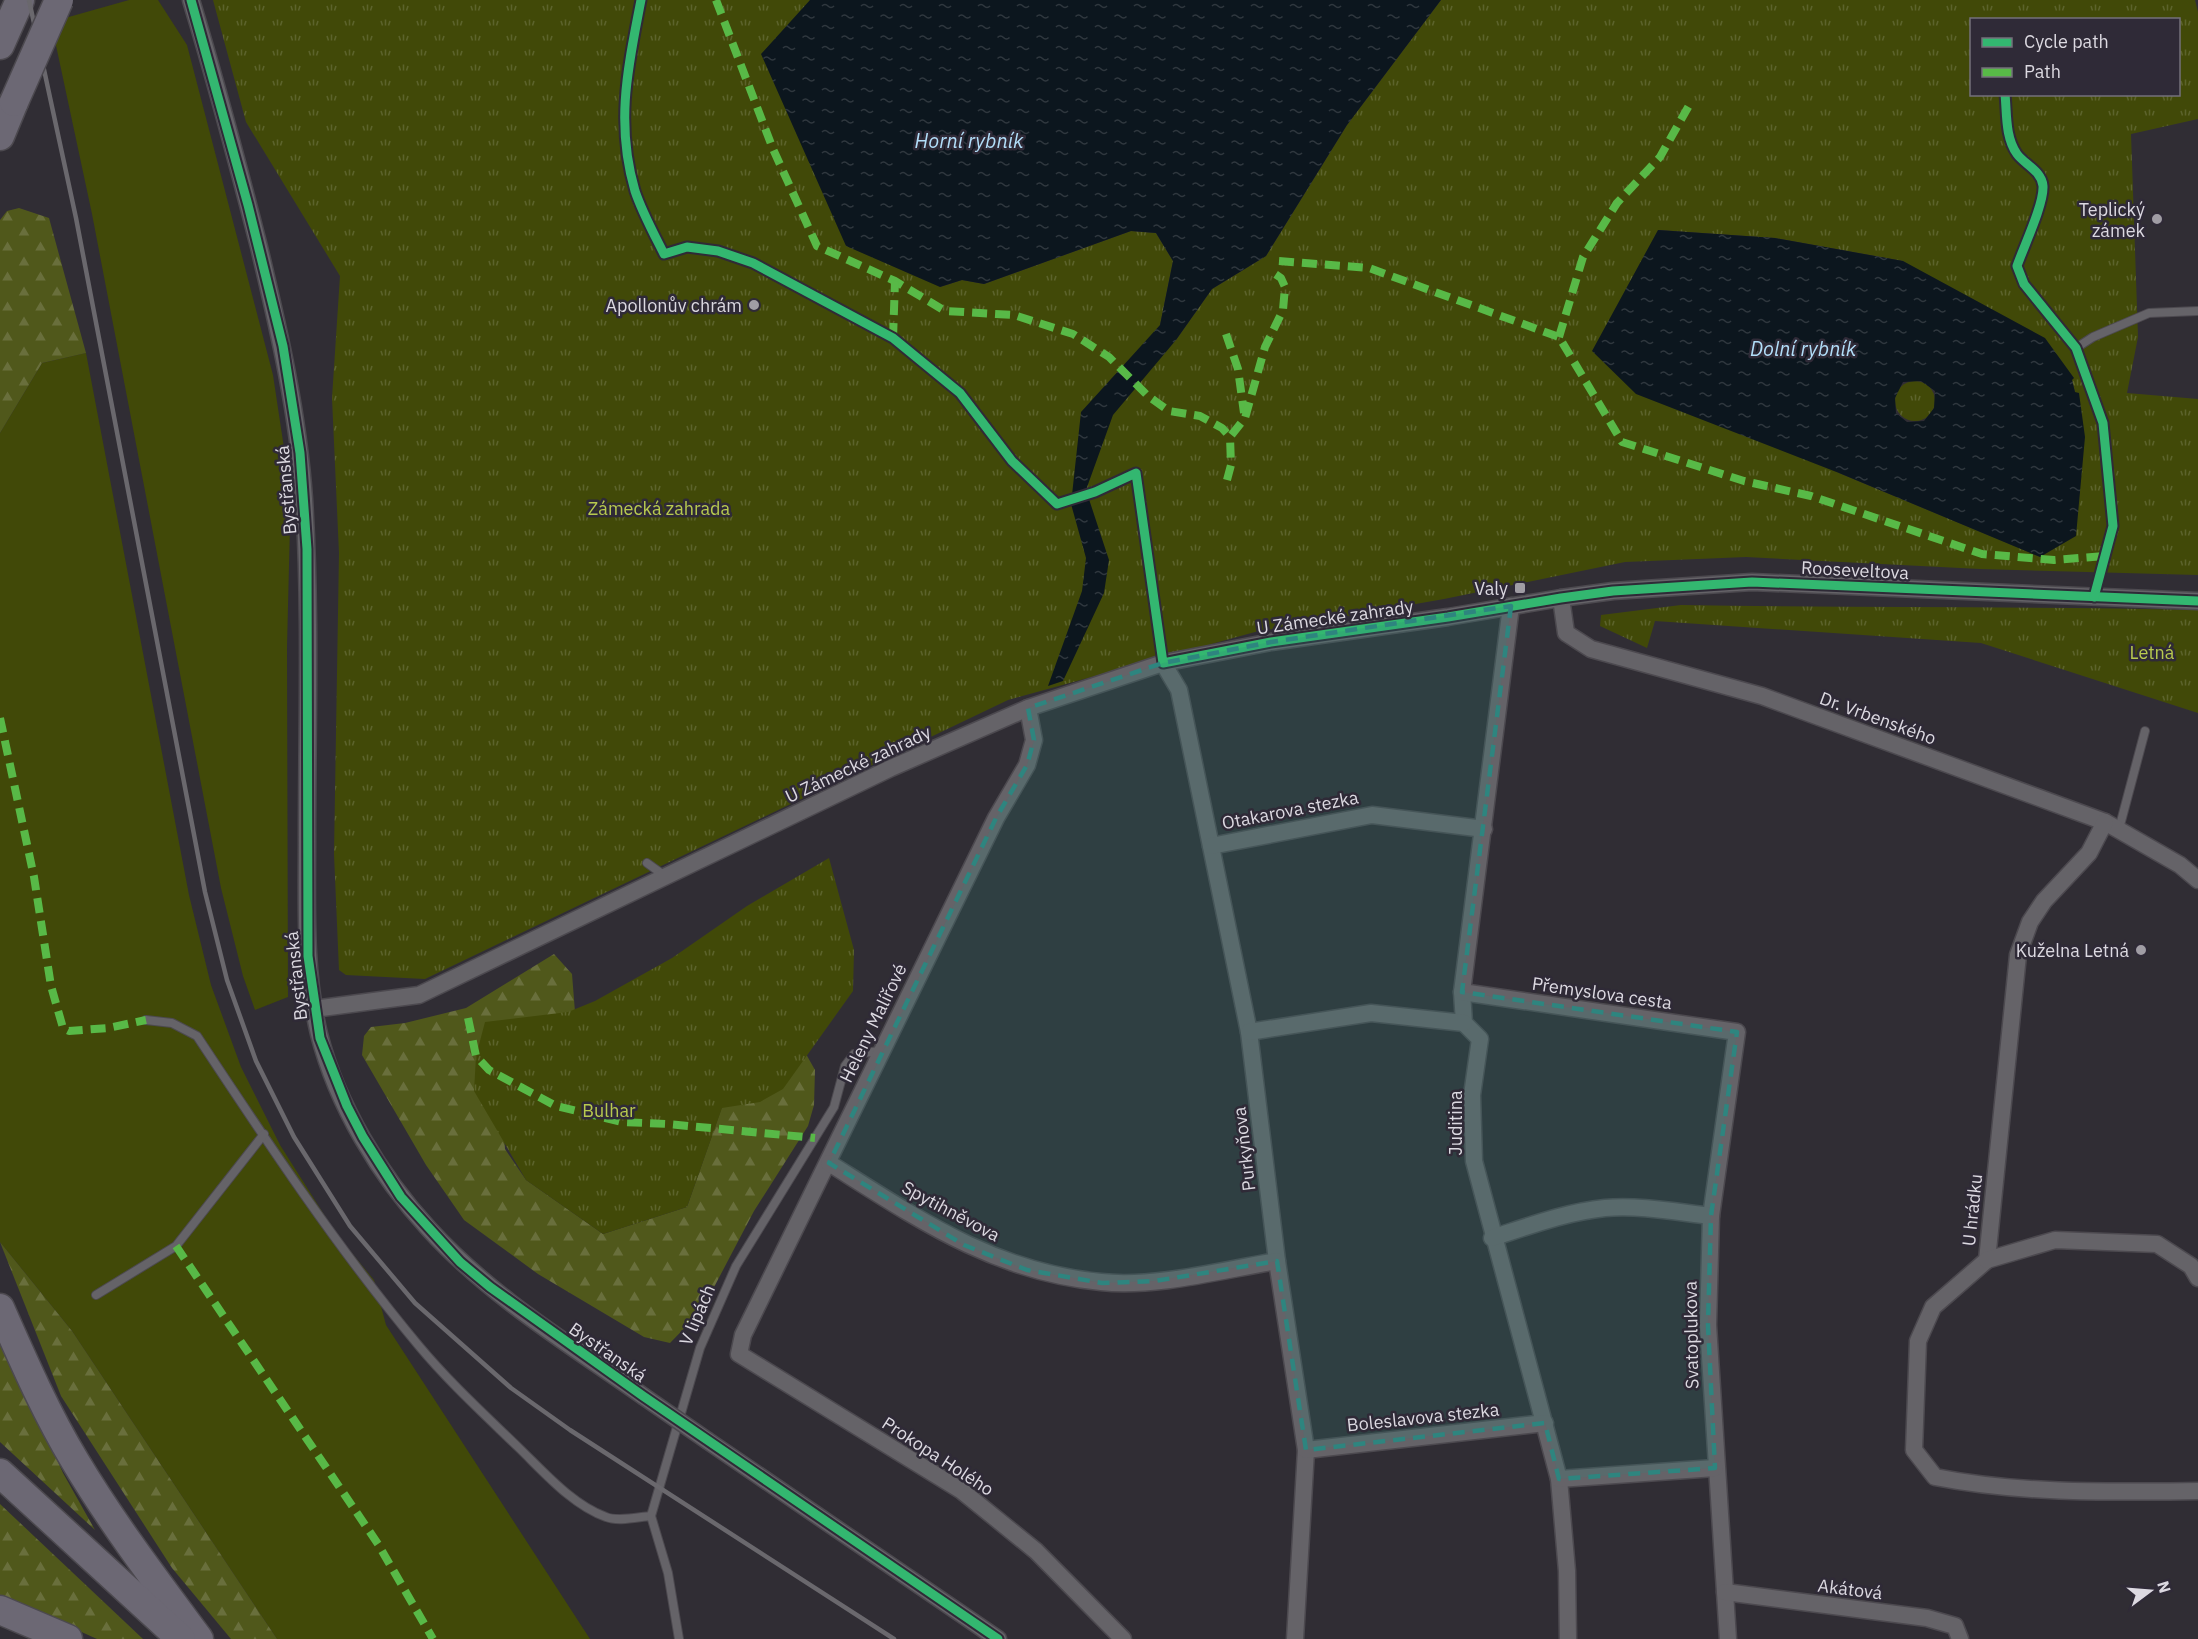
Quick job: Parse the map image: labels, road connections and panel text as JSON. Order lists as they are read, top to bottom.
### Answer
{
  "streets": {
    "street": [
      "Bystřanská",
      "Rooseveltova",
      "U Zámecké zahrady",
      "Dr. Vrbenského",
      "Otakarova stezka",
      "Přemyslova cesta",
      "Heleny Malířové",
      "Juditina",
      "Purkyňova",
      "U hrádku",
      "Spytihněvova",
      "Svatoplukova",
      "Boleslavova stezka",
      "Prokopa Holého",
      "Akátová"
    ],
    "lane": ["V lipách"]
  },
  "crossings": [
    ["Bystřanská", "U Zámecké zahrady"],
    ["Rooseveltova", "U Zámecké zahrady"],
    ["Rooseveltova", "Dr. Vrbenského"],
    ["Rooseveltova", "Juditina"],
    ["U Zámecké zahrady", "Heleny Malířové"],
    ["U Zámecké zahrady", "Juditina"],
    ["U Zámecké zahrady", "Purkyňova"],
    ["Dr. Vrbenského", "U hrádku"],
    ["Otakarova stezka", "Juditina"],
    ["Otakarova stezka", "Purkyňova"],
    ["Přemyslova cesta", "Juditina"],
    ["Přemyslova cesta", "Svatoplukova"],
    ["Heleny Malířové", "Spytihněvova"],
    ["Heleny Malířové", "V lipách"],
    ["Heleny Malířové", "Prokopa Holého"],
    ["Juditina", "Boleslavova stezka"],
    ["Purkyňova", "Spytihněvova"],
    ["Purkyňova", "Boleslavova stezka"],
    ["Svatoplukova", "Akátová"]
  ],
  "water": ["Horní rybník", "Dolní rybník"],
  "parks": ["Zámecká zahrada", "Letná", "Bulhar"],
  "places": {
    "other": ["Teplický zámek", "Apollonův chrám", "Kuželna Letná"],
    "transit": ["Valy"]
  },
  "legend": ["Cycle path", "Path"],
  "north": "right"
}
